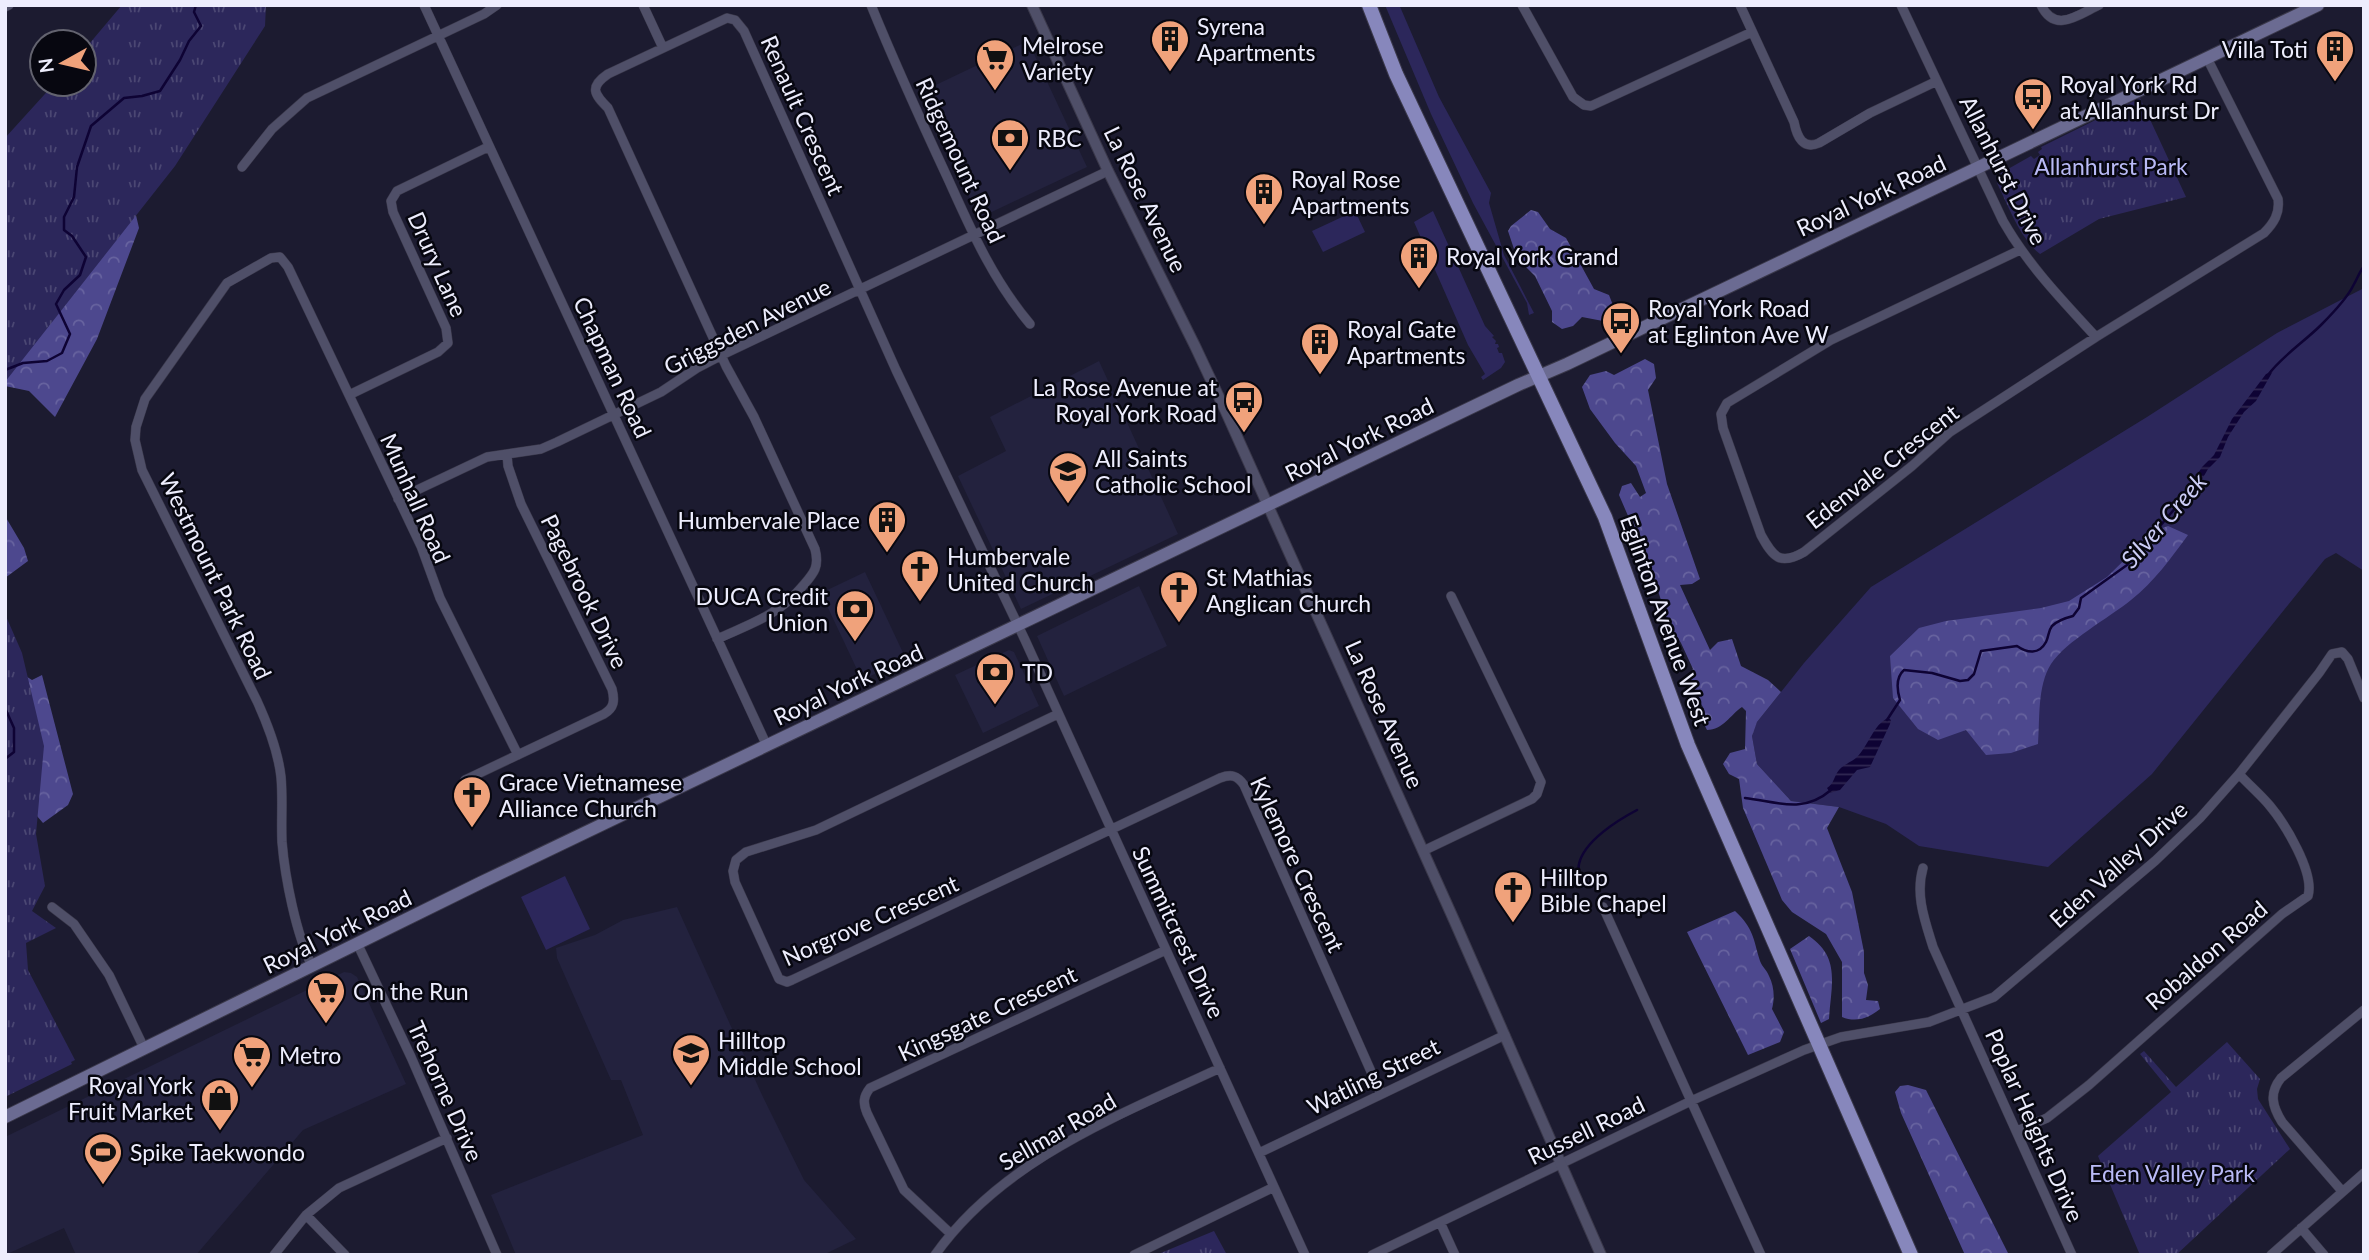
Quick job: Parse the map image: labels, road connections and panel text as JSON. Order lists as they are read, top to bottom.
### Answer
{
  "streets": {
    "main road": ["Royal York Road", "Eglinton Avenue West"],
    "street": [
      "Renault Crescent",
      "Ridgemount Road",
      "Allanhurst Drive",
      "La Rose Avenue",
      "Drury Lane",
      "Griggsden Avenue",
      "Chapman Road",
      "Edenvale Crescent",
      "Munhall Road",
      "Westmount Park Road",
      "Pagebrook Drive",
      "Kylemore Crescent",
      "Eden Valley Drive",
      "Norgrove Crescent",
      "Summitcrest Drive",
      "Robaldon Road",
      "Kingsgate Crescent",
      "Watling Street",
      "Trehorne Drive",
      "Poplar Heights Drive",
      "Russell Road",
      "Sellmar Road"
    ]
  },
  "crossings": [
    ["Renault Crescent", "Royal York Road"],
    ["Renault Crescent", "Griggsden Avenue"],
    ["Renault Crescent", "Chapman Road"],
    ["Renault Crescent", "Summitcrest Drive"],
    ["Ridgemount Road", "Griggsden Avenue"],
    ["Allanhurst Drive", "Royal York Road"],
    ["Allanhurst Drive", "Edenvale Crescent"],
    ["Royal York Road", "La Rose Avenue"],
    ["Royal York Road", "Chapman Road"],
    ["Royal York Road", "Edenvale Crescent"],
    ["Royal York Road", "Westmount Park Road"],
    ["Royal York Road", "Eglinton Avenue West"],
    ["Royal York Road", "Summitcrest Drive"],
    ["Royal York Road", "Trehorne Drive"],
    ["La Rose Avenue", "Griggsden Avenue"],
    ["La Rose Avenue", "Watling Street"],
    ["La Rose Avenue", "Russell Road"],
    ["Drury Lane", "Chapman Road"],
    ["Drury Lane", "Munhall Road"],
    ["Griggsden Avenue", "Chapman Road"],
    ["Griggsden Avenue", "Munhall Road"],
    ["Griggsden Avenue", "Pagebrook Drive"],
    ["Munhall Road", "Westmount Park Road"],
    ["Munhall Road", "Pagebrook Drive"],
    ["Eglinton Avenue West", "Eden Valley Drive"],
    ["Eglinton Avenue West", "Russell Road"],
    ["Kylemore Crescent", "Norgrove Crescent"],
    ["Kylemore Crescent", "Summitcrest Drive"],
    ["Kylemore Crescent", "Watling Street"],
    ["Eden Valley Drive", "Robaldon Road"],
    ["Eden Valley Drive", "Poplar Heights Drive"],
    ["Eden Valley Drive", "Russell Road"],
    ["Norgrove Crescent", "Summitcrest Drive"],
    ["Summitcrest Drive", "Kingsgate Crescent"],
    ["Summitcrest Drive", "Watling Street"],
    ["Summitcrest Drive", "Sellmar Road"],
    ["Robaldon Road", "Poplar Heights Drive"],
    ["Kingsgate Crescent", "Sellmar Road"]
  ],
  "water": ["Silver Creek"],
  "parks": ["Allanhurst Park", "Eden Valley Park"],
  "places": {
    "building": [
      "Syrena Apartments",
      "Villa Toti",
      "Royal Rose Apartments",
      "Royal York Grand",
      "Royal Gate Apartments",
      "Humbervale Place"
    ],
    "supermarket": ["Melrose Variety", "On the Run", "Metro"],
    "bus stop": ["Royal York Rd at Allanhurst Dr", "Royal York Road at Eglinton Ave W", "La Rose Avenue at Royal York Road"],
    "bank": ["RBC", "DUCA Credit Union", "TD"],
    "school or university": ["All Saints Catholic School", "Hilltop Middle School"],
    "church": [
      "Humbervale United Church",
      "St Mathias Anglican Church",
      "Grace Vietnamese Alliance Church",
      "Hilltop Bible Chapel"
    ],
    "shop": ["Royal York Fruit Market"],
    "sports": ["Spike Taekwondo"]
  },
  "north": "left"
}
